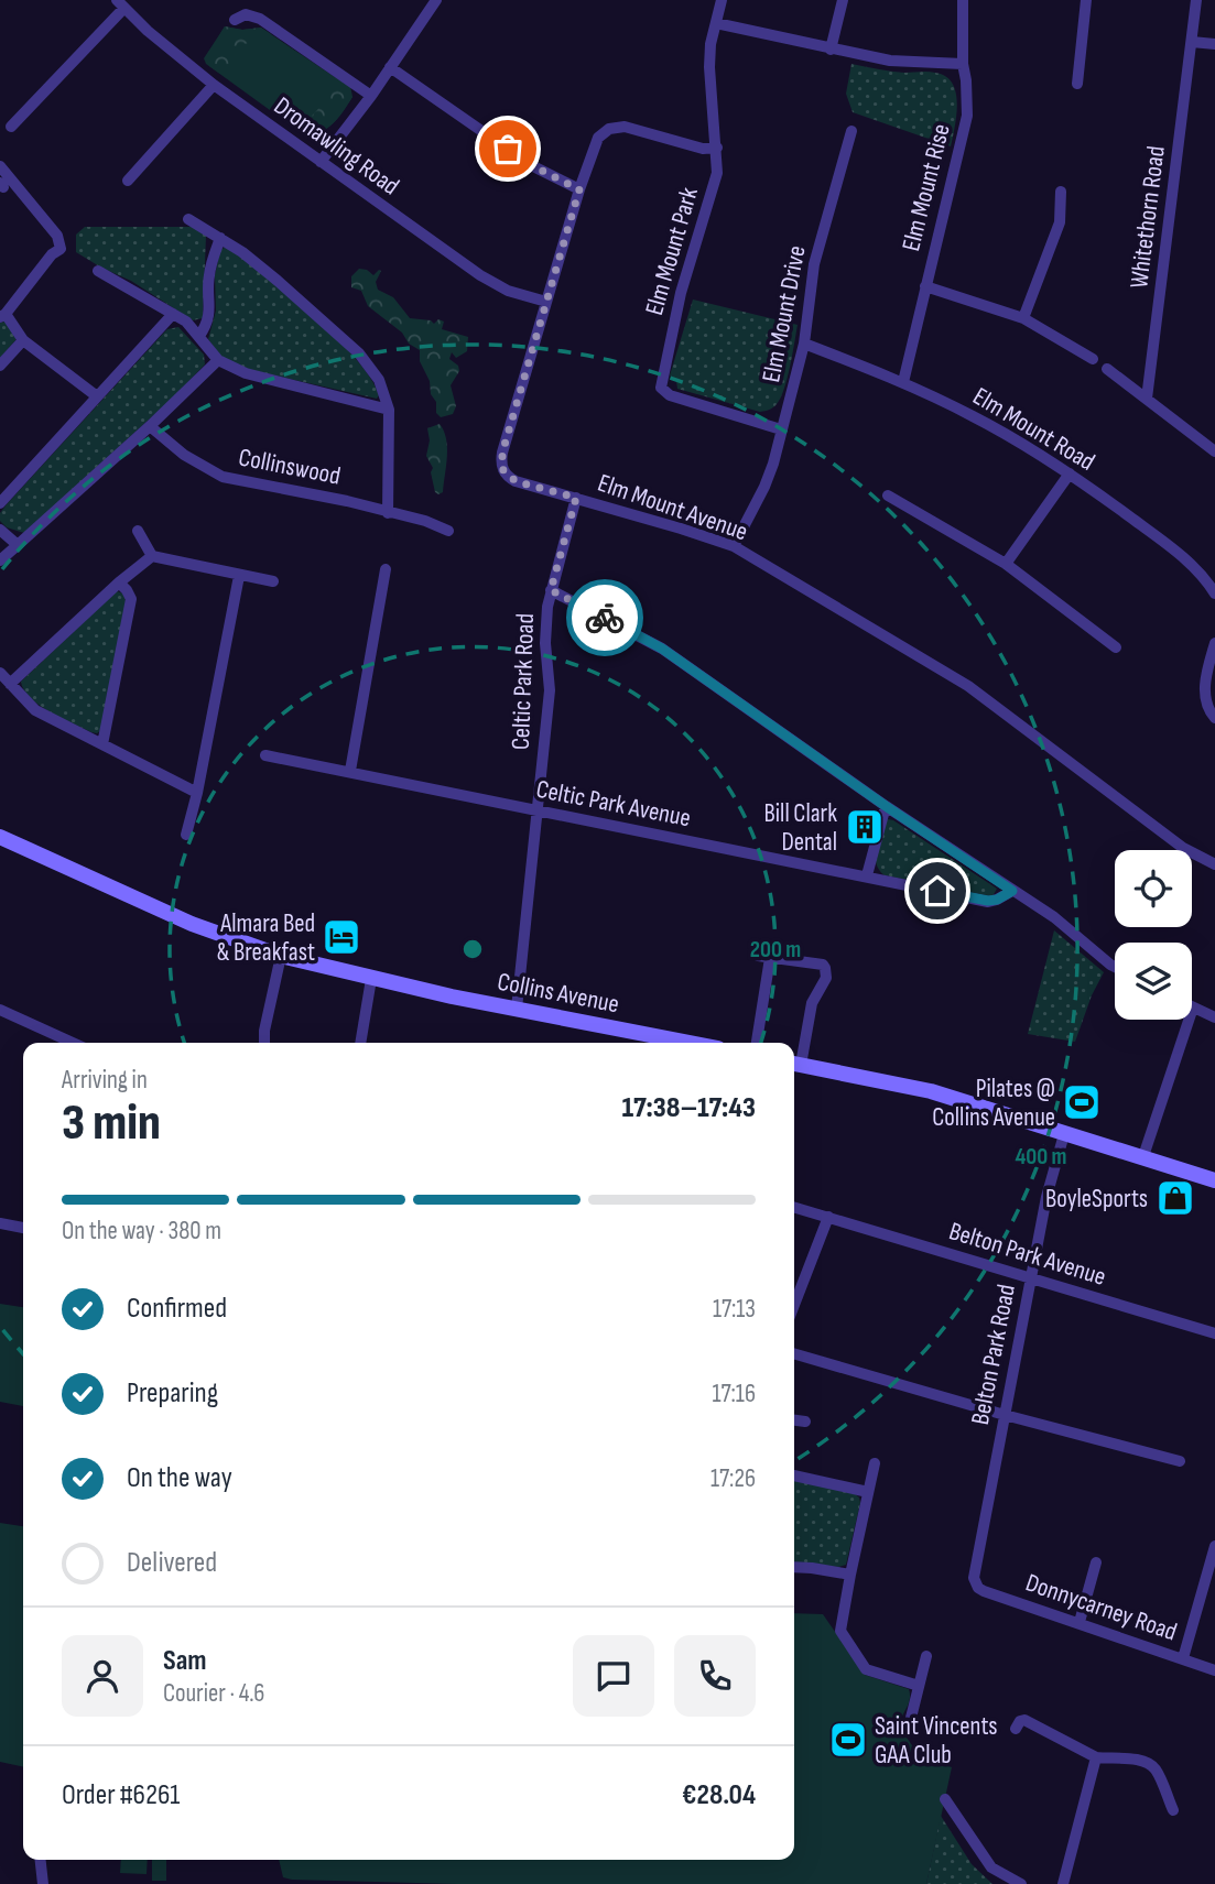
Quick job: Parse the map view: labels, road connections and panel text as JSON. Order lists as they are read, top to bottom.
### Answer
{
  "streets": {
    "main road": ["Collins Avenue"],
    "street": [
      "Dromawling Road",
      "Elm Mount Rise",
      "Whitethorn Road",
      "Elm Mount Park",
      "Elm Mount Drive",
      "Elm Mount Road",
      "Collinswood",
      "Elm Mount Avenue",
      "Celtic Park Road",
      "Celtic Park Avenue",
      "Belton Park Avenue",
      "Belton Park Road",
      "Donnycarney Road"
    ]
  },
  "crossings": [
    ["Dromawling Road", "Elm Mount Avenue"],
    ["Elm Mount Rise", "Elm Mount Road"],
    ["Elm Mount Park", "Elm Mount Drive"],
    ["Elm Mount Park", "Elm Mount Avenue"],
    ["Elm Mount Drive", "Elm Mount Road"],
    ["Elm Mount Drive", "Elm Mount Avenue"],
    ["Elm Mount Avenue", "Celtic Park Road"],
    ["Celtic Park Road", "Celtic Park Avenue"],
    ["Celtic Park Road", "Collins Avenue"],
    ["Belton Park Avenue", "Belton Park Road"],
    ["Belton Park Road", "Donnycarney Road"]
  ],
  "places": {
    "building": ["Bill Clark Dental"],
    "hotel": ["Almara Bed & Breakfast"],
    "sports": ["Pilates @ Collins Avenue", "Saint Vincents GAA Club"],
    "shop": ["BoyleSports"]
  },
  "page": {
    "heading": ["3 min", "Arriving in", "17:38–17:43"],
    "panel": [
      "Sam",
      "Courier · 4.6",
      "Order #6261",
      "€28.04"
    ],
    "bar": "On the way · 380 m",
    "list": [
      ["Confirmed", "17:13"],
      ["Preparing", "17:16"],
      ["On the way", "17:26"],
      "Delivered"
    ]
  },
  "rings": ["200 m", "400 m"]
}
